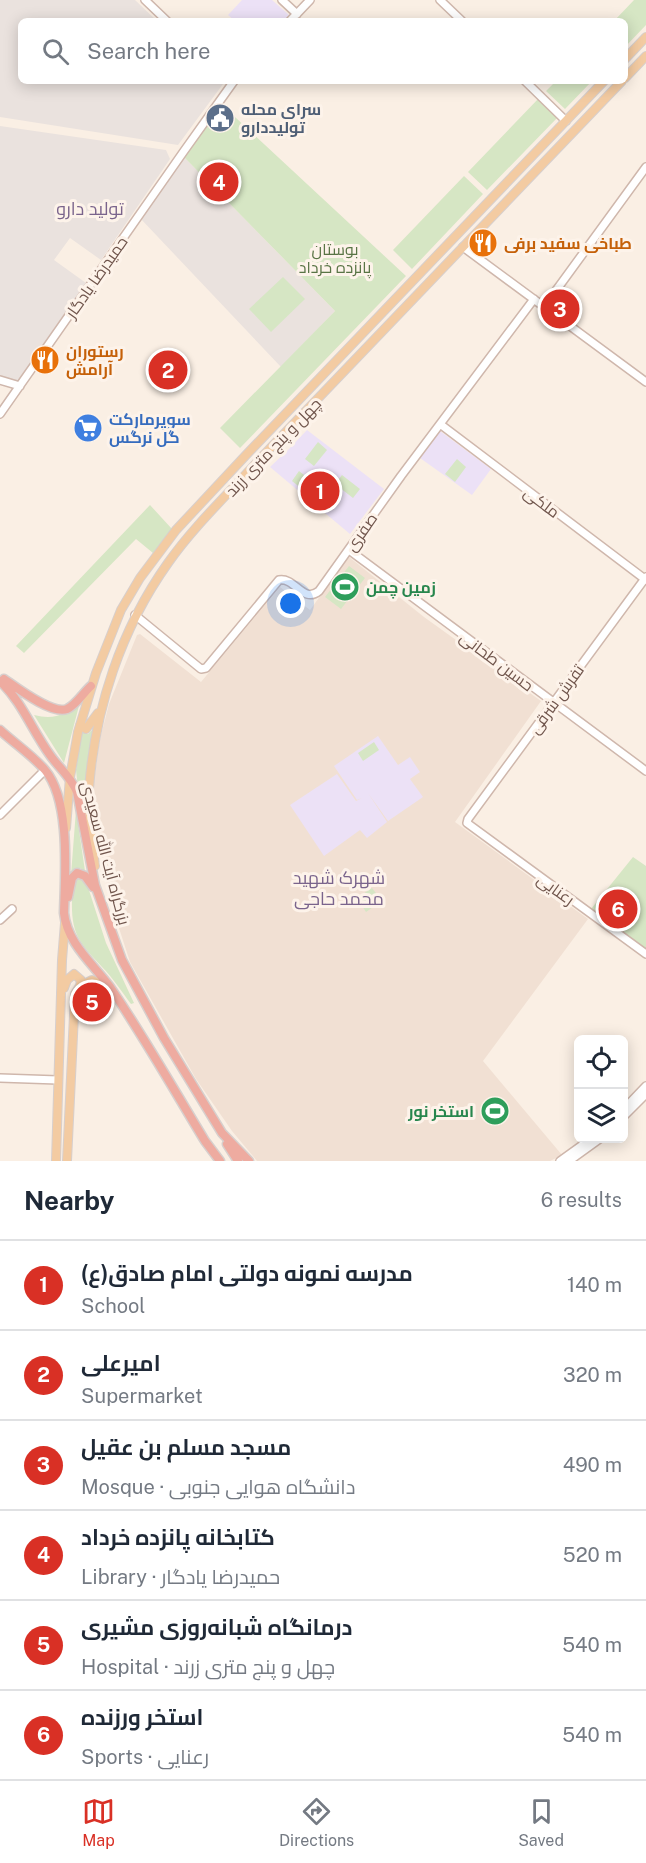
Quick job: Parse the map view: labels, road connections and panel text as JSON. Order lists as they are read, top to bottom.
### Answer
{
  "streets": {
    "highway": ["بزرگراه آیت الله سعیدی"],
    "main road": ["چهل و پنج متری زرند"],
    "street": [
      "حمیدرضا یادگار",
      "ملکی",
      "صفری",
      "حسین طحانی",
      "تفرش شرقی",
      "رعنایی"
    ]
  },
  "crossings": [
    ["چهل و پنج متری زرند", "صفری"],
    ["چهل و پنج متری زرند", "بزرگراه آیت الله سعیدی"],
    ["ملکی", "صفری"],
    ["ملکی", "تفرش شرقی"],
    ["صفری", "حسین طحانی"],
    ["حسین طحانی", "تفرش شرقی"],
    ["تفرش شرقی", "رعنایی"]
  ],
  "districts": ["تولید دارو", "شهرک شهید محمد حاجی"],
  "parks": ["بوستان پانزده خرداد"],
  "places": {
    "public building": ["سرای محله تولیددارو"],
    "restaurant": ["طباخی سفید برفی", "رستوران آرامش"],
    "supermarket": ["سوپرمارکت گل نرگس"],
    "sports": ["زمین چمن", "استخر نور"]
  },
  "page": {
    "search": "Search here",
    "pins": [
      "4",
      "3",
      "2",
      "1",
      "6",
      "5"
    ],
    "heading": ["Nearby", "6 results"],
    "list": [
      {
        "mark": "1",
        "name": "مدرسه نمونه دولتی امام صادق(ع)",
        "note": "School",
        "value": "140 m"
      },
      {
        "mark": "2",
        "name": "امیرعلی",
        "note": "Supermarket",
        "value": "320 m"
      },
      {
        "mark": "3",
        "name": "مسجد مسلم بن عقیل",
        "note": "Mosque · دانشگاه هوایی جنوبی",
        "value": "490 m"
      },
      {
        "mark": "4",
        "name": "کتابخانه پانزده خرداد",
        "note": "Library · حمیدرضا یادگار",
        "value": "520 m"
      },
      {
        "mark": "5",
        "name": "درمانگاه شبانه‌روزی مشیری",
        "note": "Hospital · چهل و پنج متری زرند",
        "value": "540 m"
      },
      {
        "mark": "6",
        "name": "استخر ورزنده",
        "note": "Sports · رعنایی",
        "value": "540 m"
      }
    ],
    "nav": ["Map", "Directions", "Saved"]
  }
}
